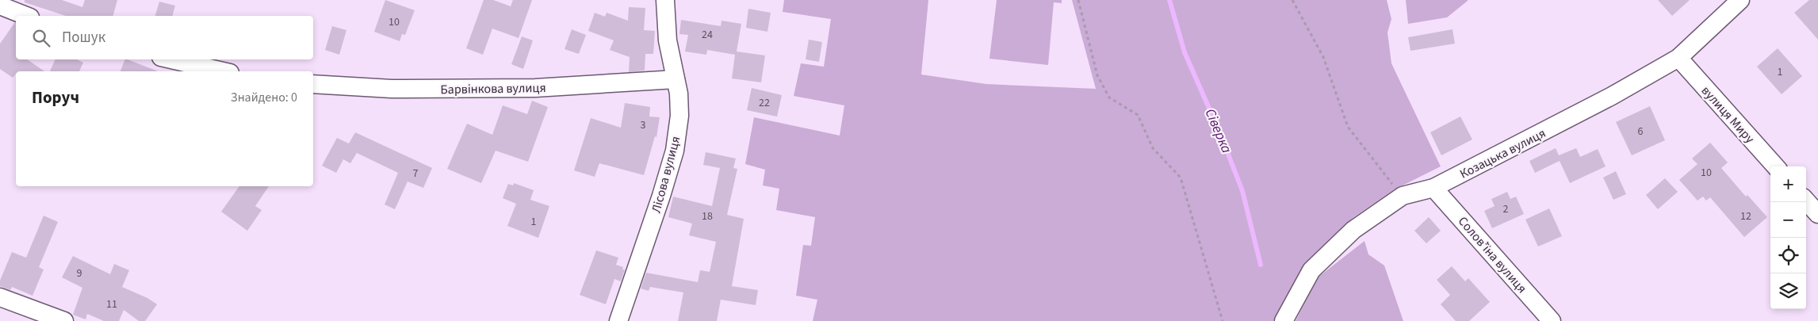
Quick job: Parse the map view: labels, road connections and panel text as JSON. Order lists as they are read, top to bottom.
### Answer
{
  "streets": {
    "street": [
      "Барвінкова вулиця",
      "вулиця Миру",
      "Козацька вулиця",
      "Лісова вулиця",
      "Соловʼїна вулиця"
    ]
  },
  "crossings": [
    ["Барвінкова вулиця", "Лісова вулиця"],
    ["вулиця Миру", "Козацька вулиця"],
    ["Козацька вулиця", "Соловʼїна вулиця"]
  ],
  "water": ["Сіверка"],
  "house_numbers": [
    "10",
    "24",
    "1",
    "22",
    "3",
    "6",
    "10",
    "7",
    "2",
    "18",
    "12",
    "1",
    "9",
    "11"
  ],
  "page": {
    "search": "Пошук",
    "heading": ["Поруч", "Знайдено: 0"],
    "map_buttons": ["+", "−"]
  }
}
